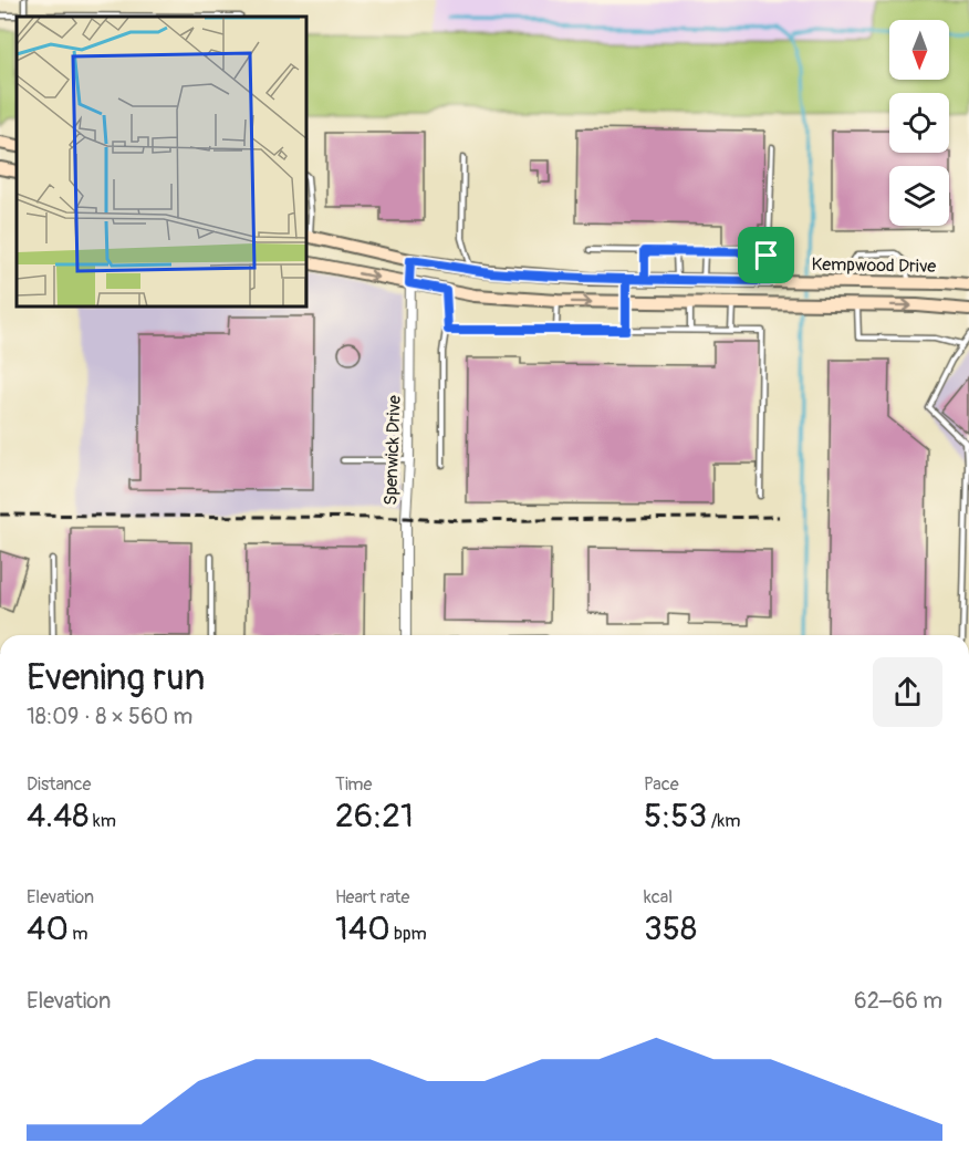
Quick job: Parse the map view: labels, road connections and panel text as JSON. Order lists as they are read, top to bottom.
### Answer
{
  "streets": {
    "main road": ["Kempwood Drive"],
    "street": ["Spenwick Drive"]
  },
  "crossings": [
    ["Kempwood Drive", "Spenwick Drive"]
  ],
  "north": "bottom",
  "page": {
    "heading": ["Evening run", "18:09 · 8 × 560 m"],
    "stats": [
      ["Distance", "4.48 km"],
      ["Time", "26:21"],
      ["Pace", "5:53 /km"],
      ["Elevation", "40 m"],
      ["Heart rate", "140 bpm"],
      ["kcal", "358"]
    ],
    "chart": ["Elevation", "62–66 m"]
  }
}
